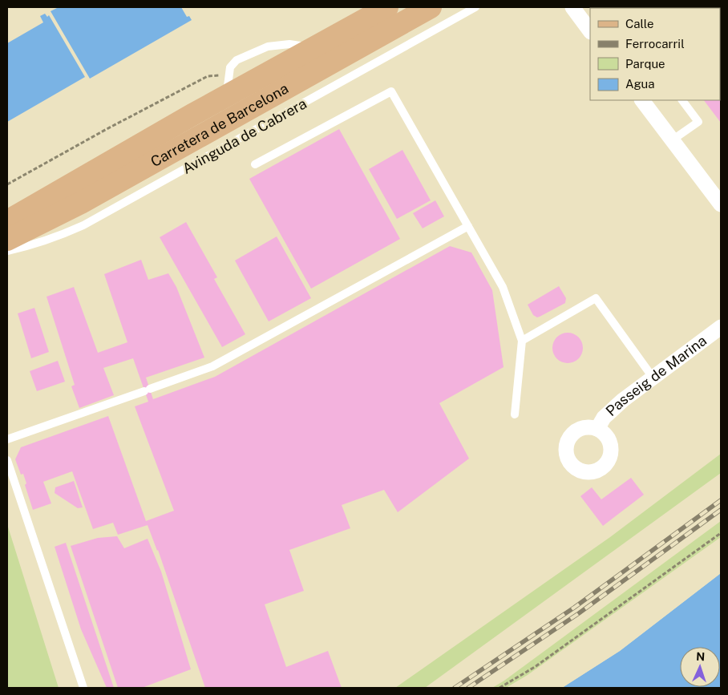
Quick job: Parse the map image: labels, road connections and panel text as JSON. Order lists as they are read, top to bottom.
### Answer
{
  "streets": {
    "main road": ["Carretera de Barcelona"],
    "street": ["Passeig de Marina"],
    "lane": ["Avinguda de Cabrera"]
  },
  "legend": [
    "Calle",
    "Ferrocarril",
    "Parque",
    "Agua"
  ],
  "north": "top"
}
